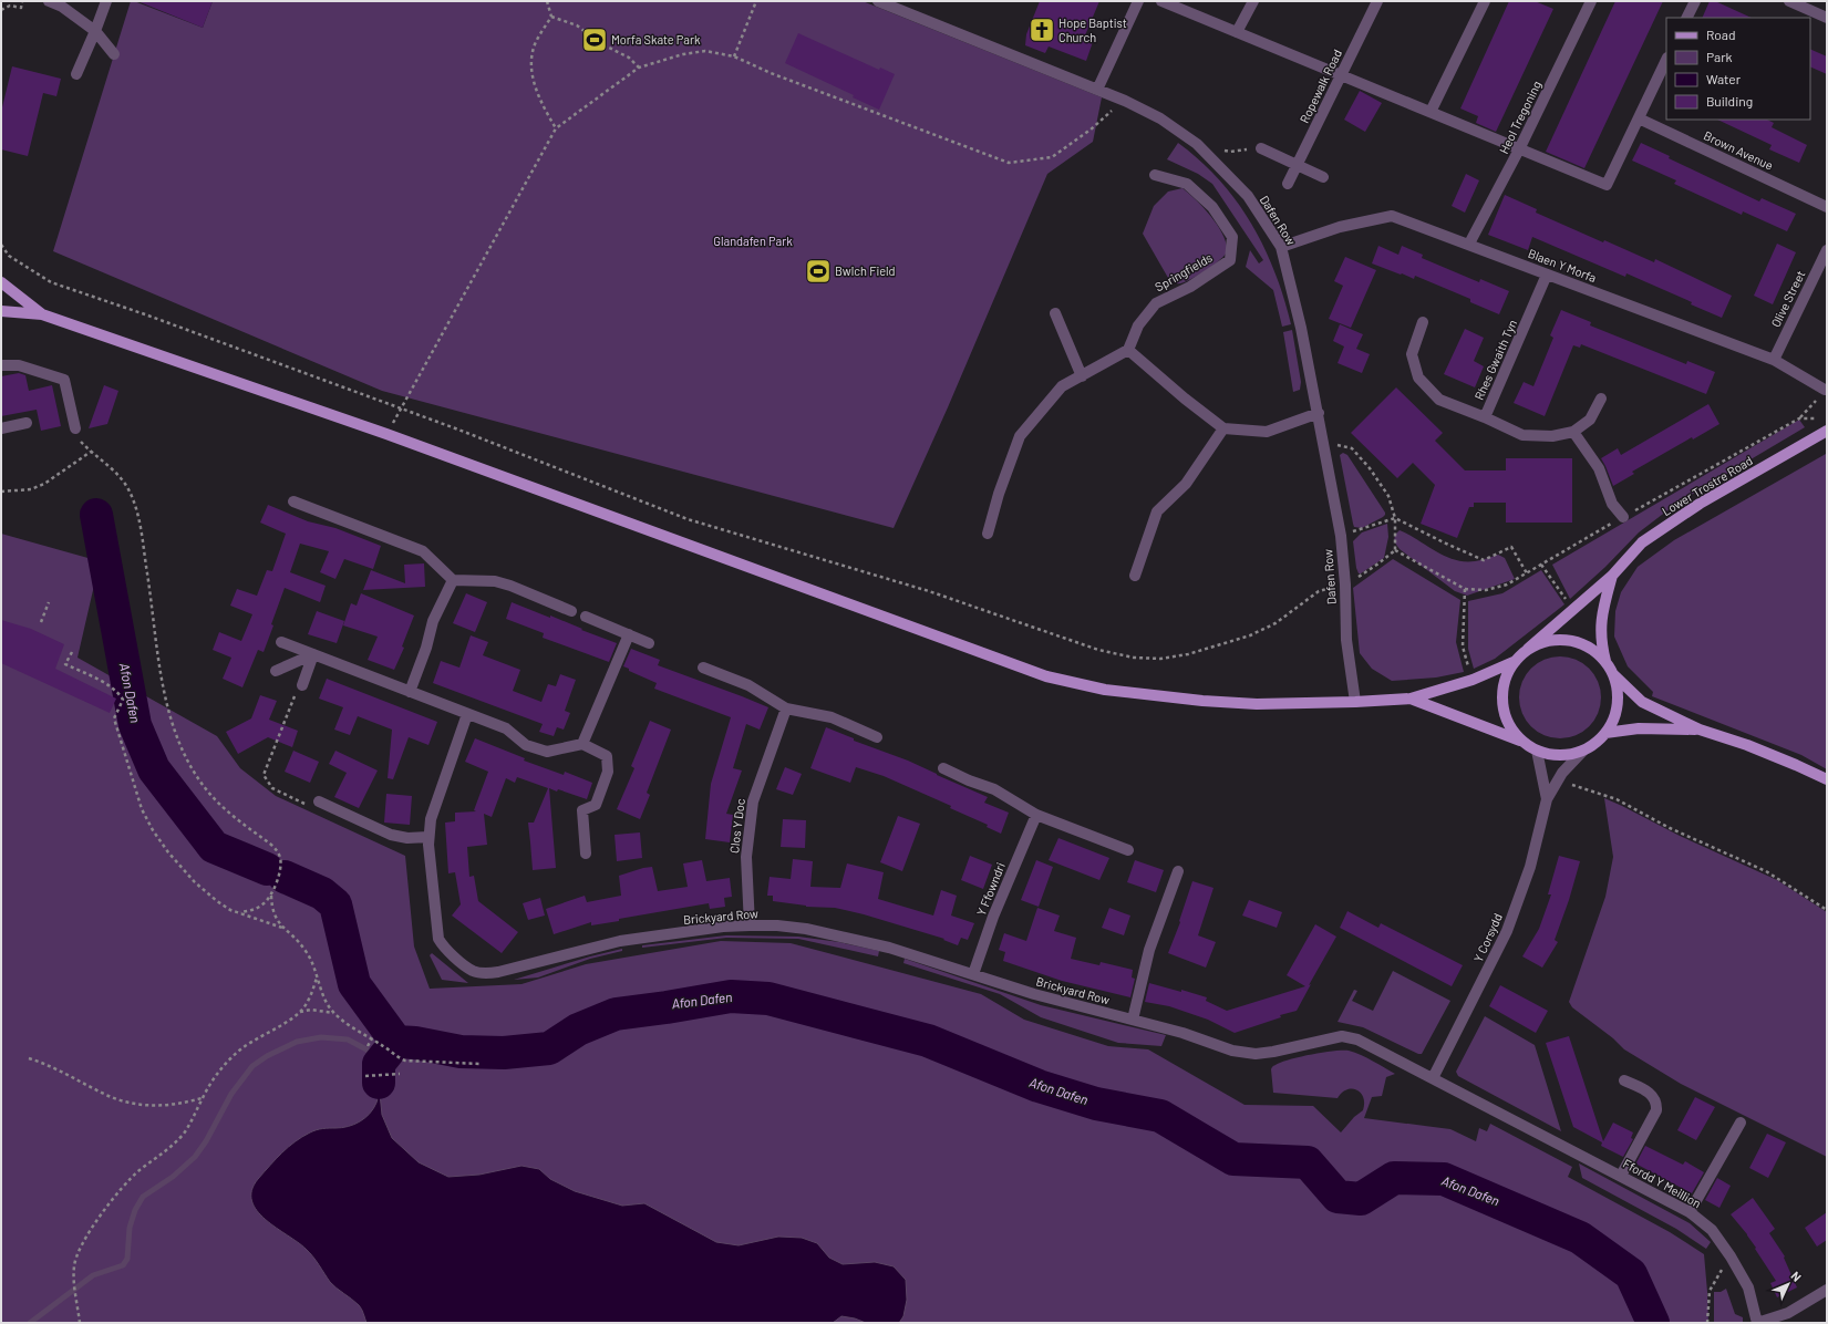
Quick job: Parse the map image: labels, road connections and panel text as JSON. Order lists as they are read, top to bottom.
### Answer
{
  "streets": {
    "main road": ["Lower Trostre Road"],
    "street": [
      "Ropewalk Road",
      "Heol Tregoning",
      "Brown Avenue",
      "Dafen Row",
      "Blaen Y Morfa",
      "Springfields",
      "Olive Street",
      "Rhes Gwaith Tyn",
      "Clos Y Doc",
      "Y Ffowndri",
      "Brickyard Row",
      "Y Corsydd",
      "Ffordd Y Meillion"
    ]
  },
  "crossings": [
    ["Heol Tregoning", "Blaen Y Morfa"],
    ["Dafen Row", "Blaen Y Morfa"],
    ["Blaen Y Morfa", "Olive Street"],
    ["Blaen Y Morfa", "Rhes Gwaith Tyn"],
    ["Lower Trostre Road", "Y Corsydd"],
    ["Clos Y Doc", "Brickyard Row"],
    ["Y Ffowndri", "Brickyard Row"],
    ["Brickyard Row", "Y Corsydd"],
    ["Brickyard Row", "Ffordd Y Meillion"],
    ["Y Corsydd", "Ffordd Y Meillion"]
  ],
  "water": ["Afon Dafen"],
  "parks": ["Glandafen Park"],
  "places": {
    "church": ["Hope Baptist Church"],
    "sports": ["Morfa Skate Park", "Bwlch Field"]
  },
  "legend": [
    "Road",
    "Park",
    "Water",
    "Building"
  ],
  "north": "top right"
}
